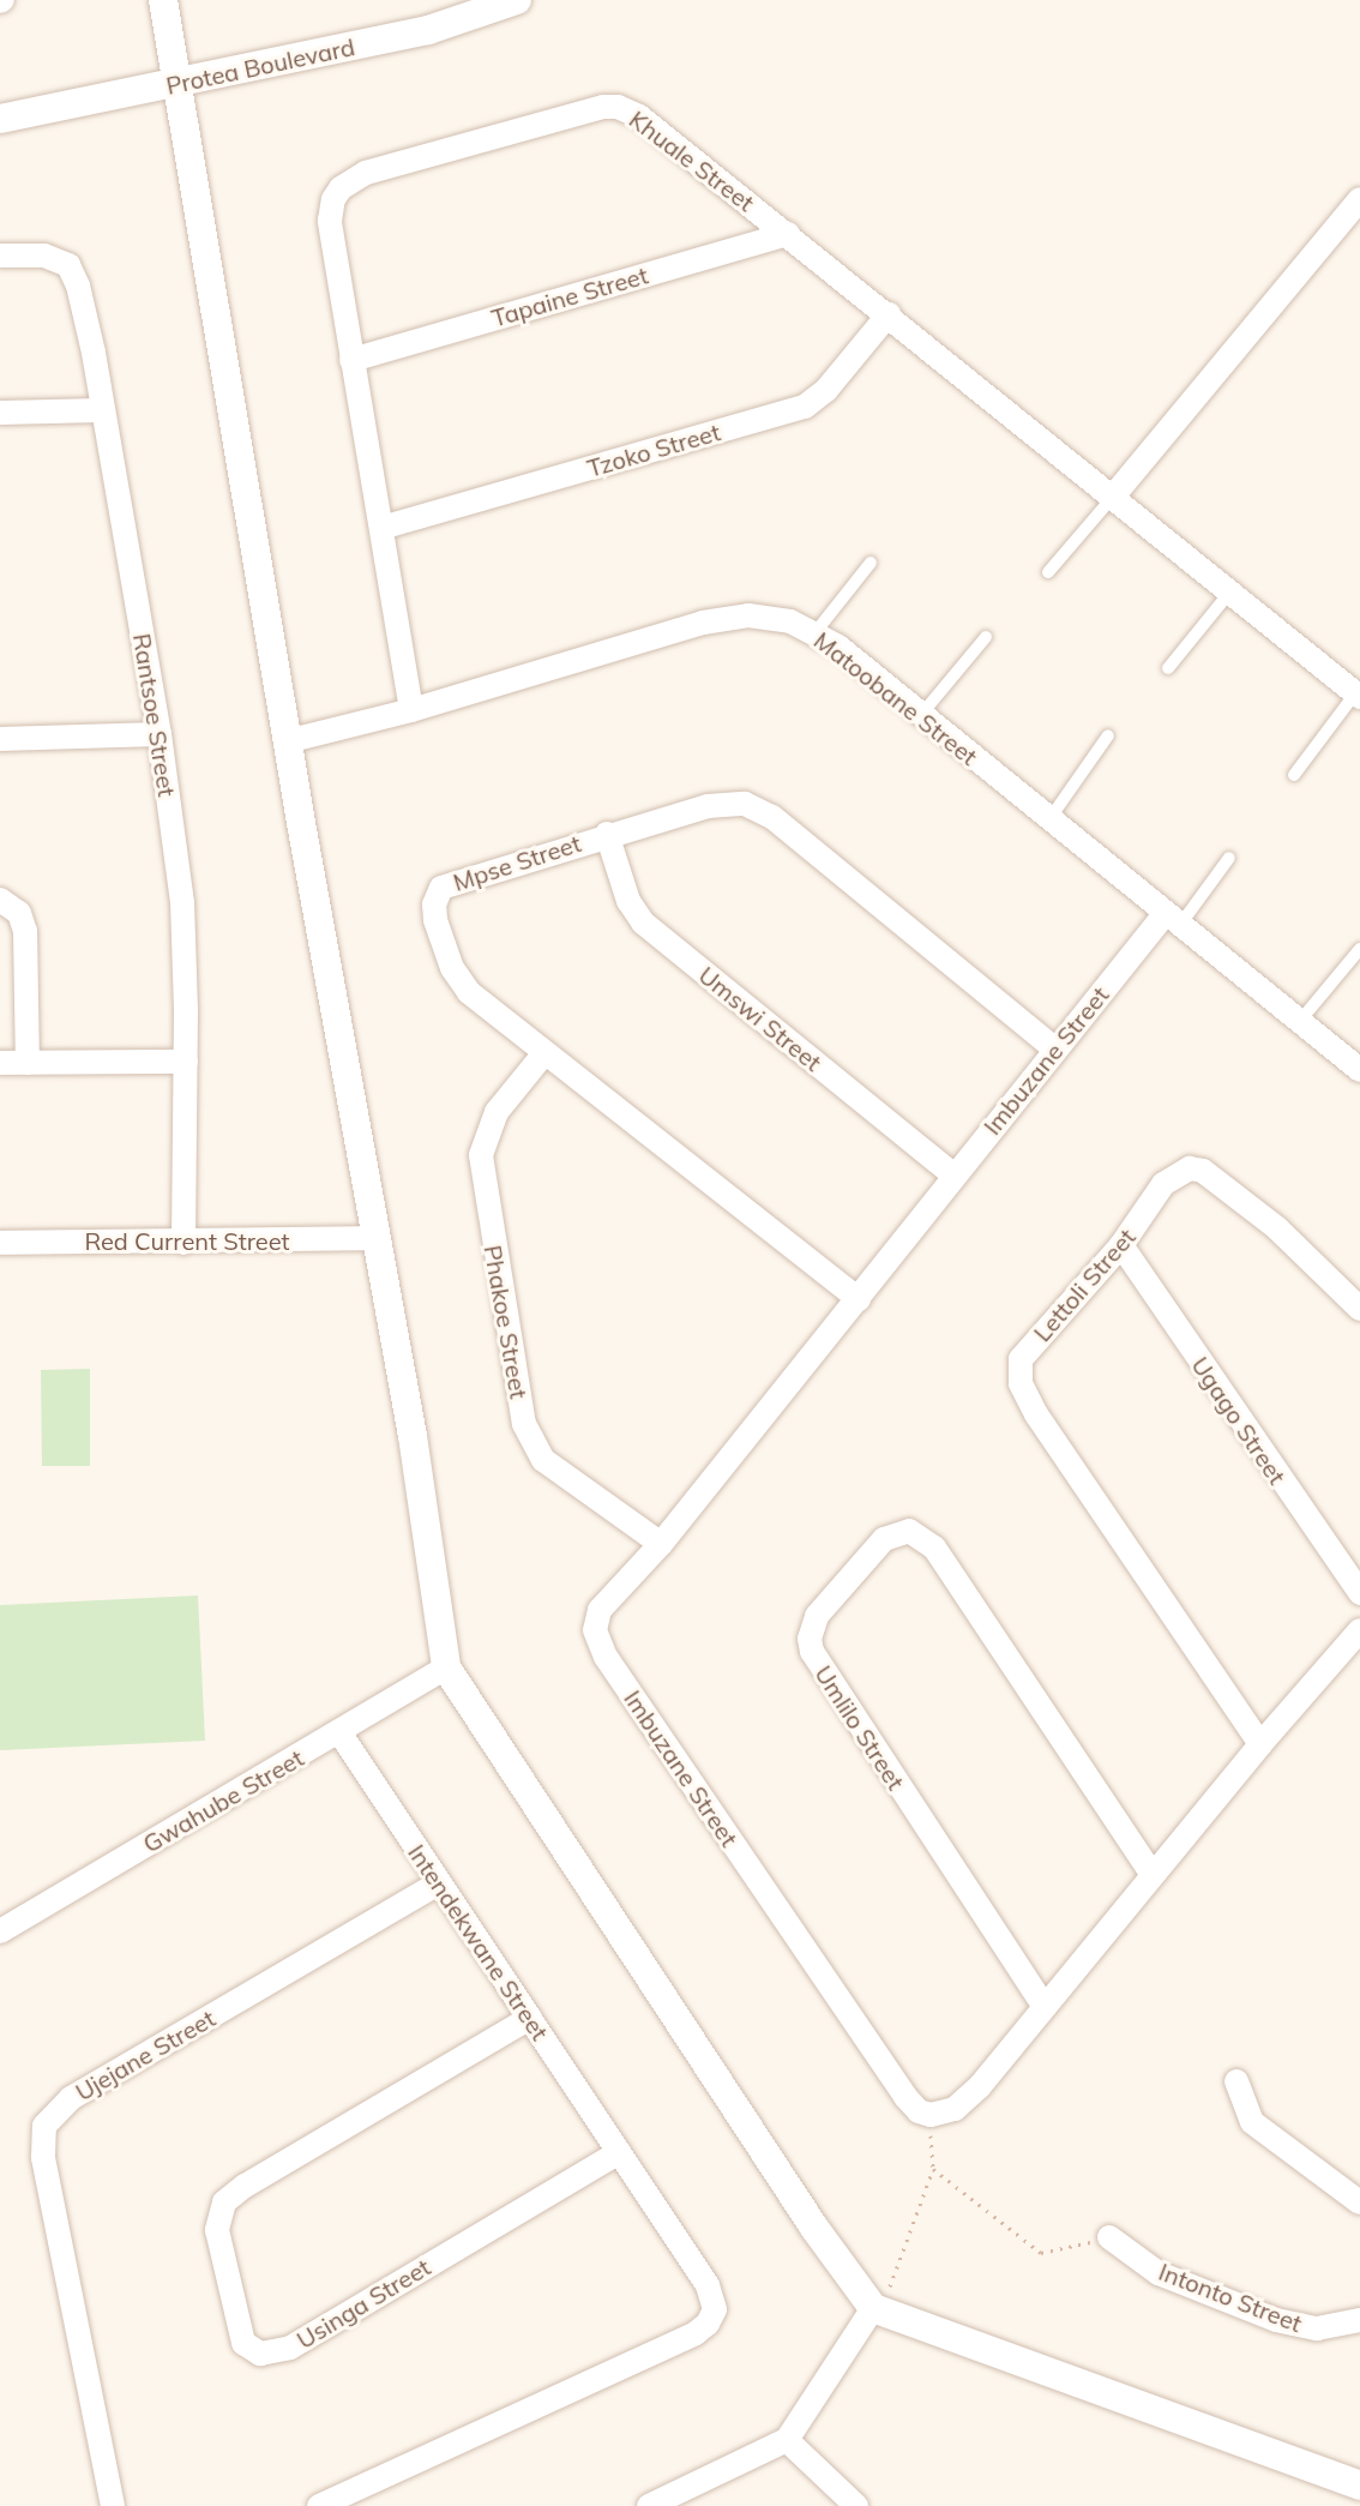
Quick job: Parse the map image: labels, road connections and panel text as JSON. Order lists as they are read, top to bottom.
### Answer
{
  "streets": {
    "street": [
      "Protea Boulevard",
      "Khuale Street",
      "Tapaine Street",
      "Tzoko Street",
      "Matoobane Street",
      "Rantsoe Street",
      "Mpse Street",
      "Umswi Street",
      "Imbuzane Street",
      "Red Current Street",
      "Lettoli Street",
      "Phakoe Street",
      "Ugago Street",
      "Umlilo Street",
      "Gwahube Street",
      "Intendekwane Street",
      "Ujejane Street",
      "Intonto Street",
      "Usinga Street"
    ]
  },
  "crossings": [
    ["Khuale Street", "Tapaine Street"],
    ["Khuale Street", "Tzoko Street"],
    ["Khuale Street", "Matoobane Street"],
    ["Matoobane Street", "Imbuzane Street"],
    ["Rantsoe Street", "Red Current Street"],
    ["Mpse Street", "Umswi Street"],
    ["Mpse Street", "Imbuzane Street"],
    ["Mpse Street", "Phakoe Street"],
    ["Umswi Street", "Imbuzane Street"],
    ["Imbuzane Street", "Phakoe Street"],
    ["Lettoli Street", "Ugago Street"],
    ["Gwahube Street", "Intendekwane Street"],
    ["Intendekwane Street", "Ujejane Street"],
    ["Intendekwane Street", "Usinga Street"]
  ]
}
